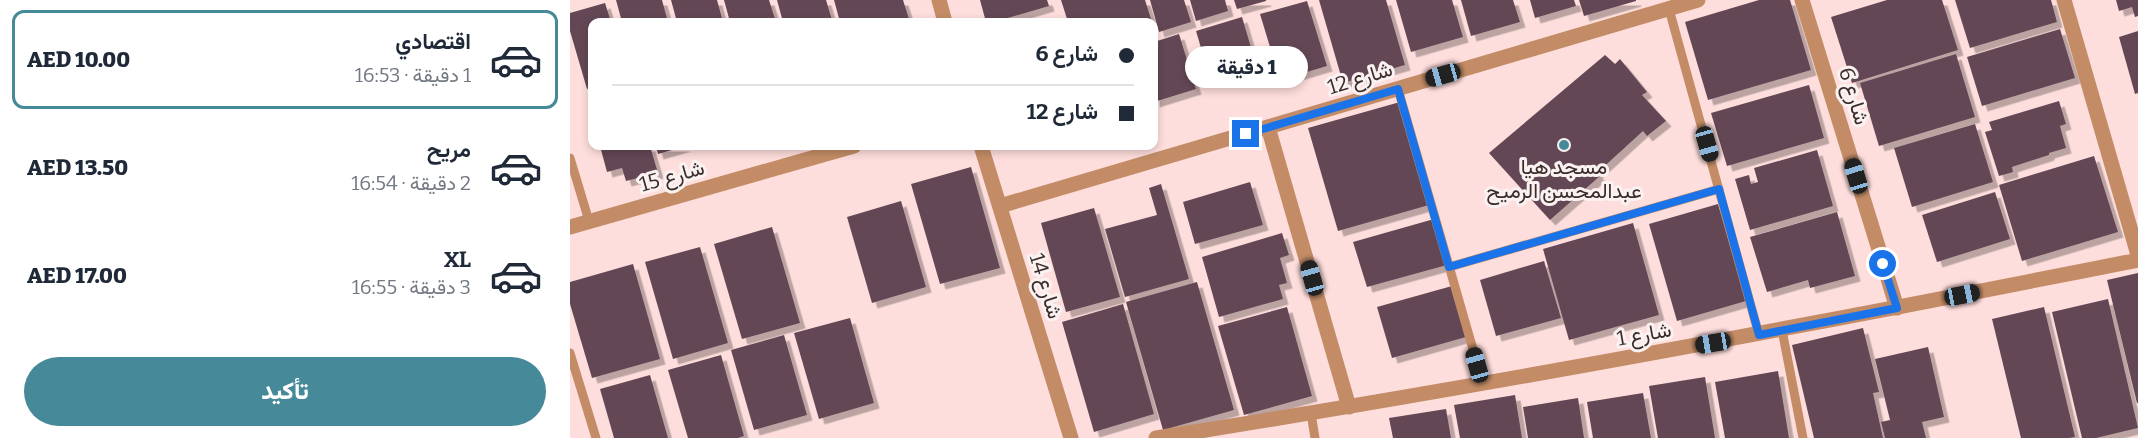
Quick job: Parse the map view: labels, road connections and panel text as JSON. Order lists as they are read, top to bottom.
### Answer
{
  "streets": {
    "street": [
      "شارع 12",
      "شارع 6",
      "شارع 15",
      "شارع 14",
      "شارع 1"
    ]
  },
  "crossings": [
    ["شارع 12", "شارع 14"],
    ["شارع 6", "شارع 1"]
  ],
  "places": ["مسجد هيا عبدالمحسن الرميح"],
  "page": {
    "list": [
      {
        "name": "اقتصادي",
        "note": "1 دقيقة · 16:53",
        "value": "AED 10.00"
      },
      {
        "name": "مريح",
        "note": "2 دقيقة · 16:54",
        "value": "AED 13.50"
      },
      {
        "name": "XL",
        "note": "3 دقيقة · 16:55",
        "value": "AED 17.00"
      }
    ],
    "banner": ["شارع 6", "شارع 12"],
    "bubble": "1 دقيقة",
    "buttons": "تأكيد"
  }
}
